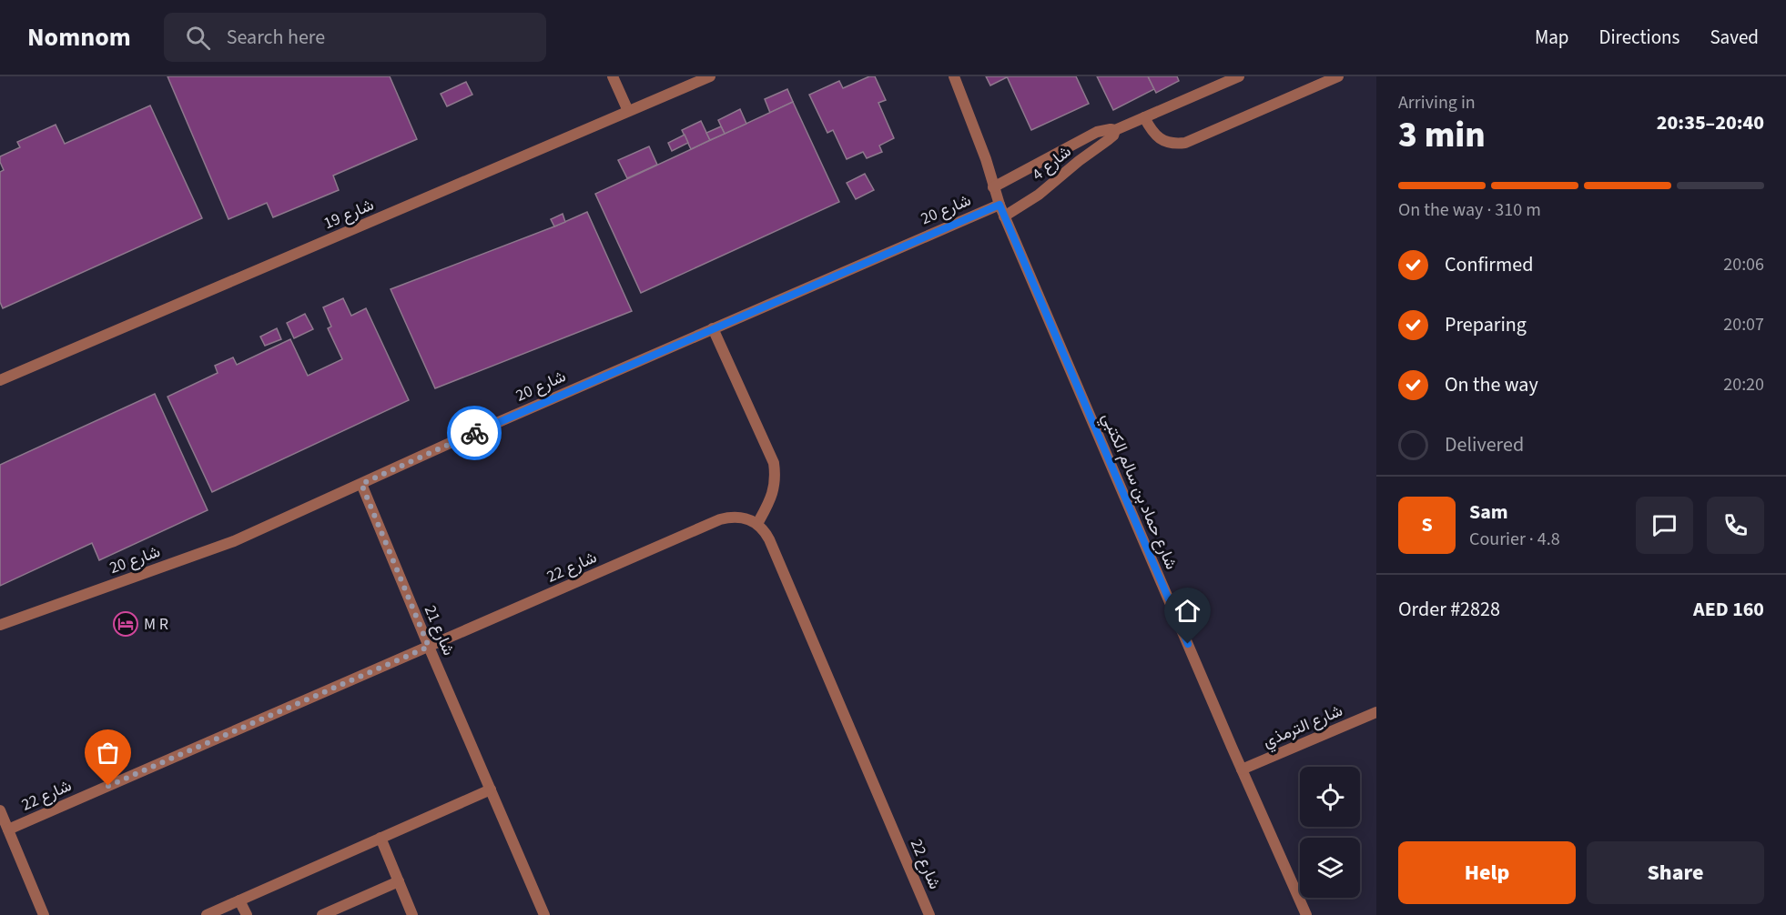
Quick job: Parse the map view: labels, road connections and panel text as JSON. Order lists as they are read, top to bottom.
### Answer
{
  "streets": {
    "street": [
      "شارع 4",
      "شارع 20",
      "شارع 19",
      "شارع حماد بن سالم الكتبي",
      "شارع 22",
      "شارع 21",
      "شارع الترمذي"
    ]
  },
  "crossings": [
    ["شارع 4", "شارع حماد بن سالم الكتبي"],
    ["شارع 20", "شارع حماد بن سالم الكتبي"],
    ["شارع 20", "شارع 21"],
    ["شارع حماد بن سالم الكتبي", "شارع الترمذي"],
    ["شارع 22", "شارع 21"]
  ],
  "places": {
    "hotel": ["M R"]
  },
  "page": {
    "header": "Nomnom",
    "search": "Search here",
    "nav": ["Map", "Directions", "Saved"],
    "heading": ["3 min", "Arriving in", "20:35–20:40"],
    "panel": [
      "Sam",
      "Courier · 4.8",
      "Order #2828",
      "AED 160"
    ],
    "bar": "On the way · 310 m",
    "list": [
      ["Confirmed", "20:06"],
      ["Preparing", "20:07"],
      ["On the way", "20:20"],
      "Delivered"
    ],
    "round": "S",
    "buttons": ["Help", "Share"]
  }
}
